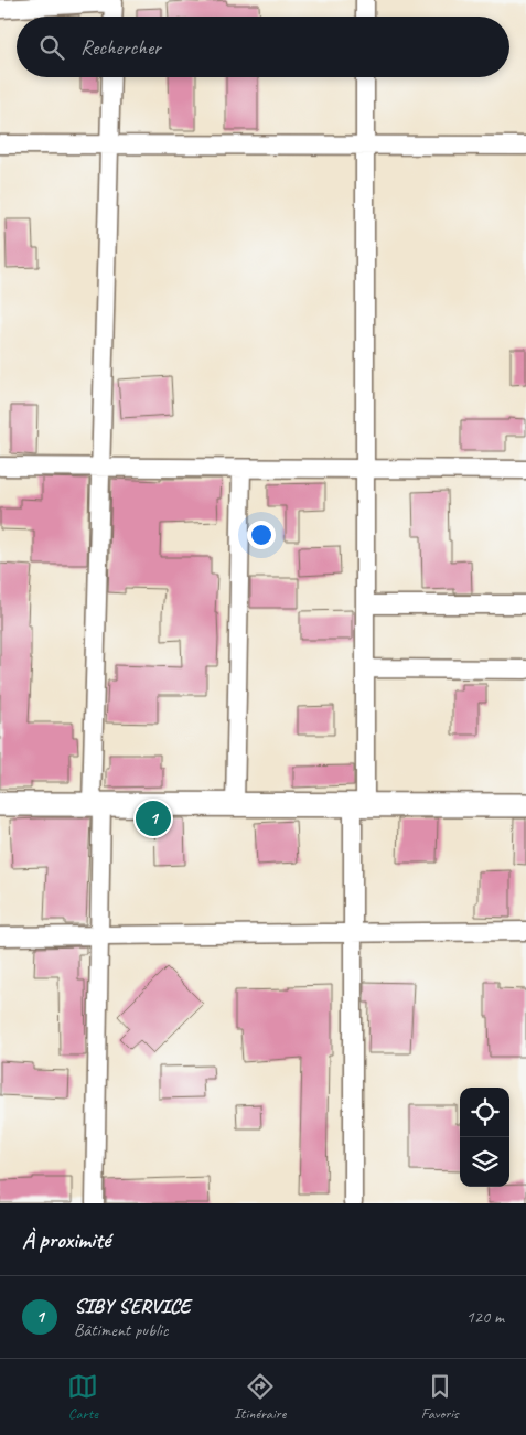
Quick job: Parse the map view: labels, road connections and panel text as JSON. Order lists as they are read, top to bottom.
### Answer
{
  "page": {
    "search": "Rechercher",
    "pins": "1",
    "heading": "À proximité",
    "list": [
      {
        "mark": "1",
        "name": "SIBY SERVICE",
        "note": "Bâtiment public",
        "value": "120 m"
      }
    ],
    "nav": ["Carte", "Itinéraire", "Favoris"]
  }
}
